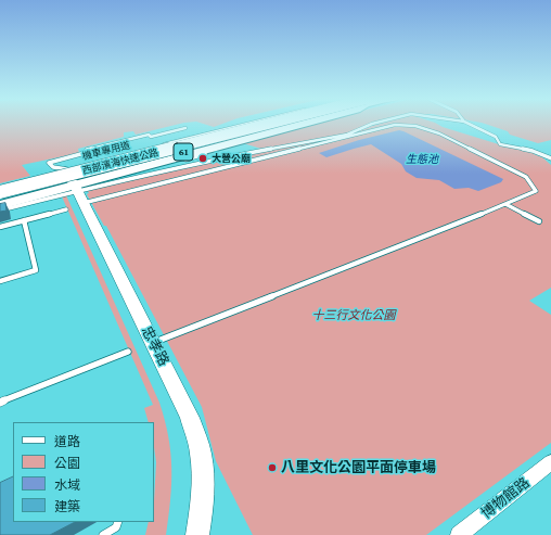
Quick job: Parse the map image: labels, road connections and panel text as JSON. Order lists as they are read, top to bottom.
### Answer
{
  "streets": {
    "highway": ["61", "西部濱海快速公路"],
    "street": ["忠孝路", "博物館路"]
  },
  "water": ["生態池"],
  "parks": ["十三行文化公園"],
  "places": ["大營公廟", "八里文化公園平面停車場"],
  "legend": [
    "道路",
    "公園",
    "水域",
    "建築"
  ]
}
